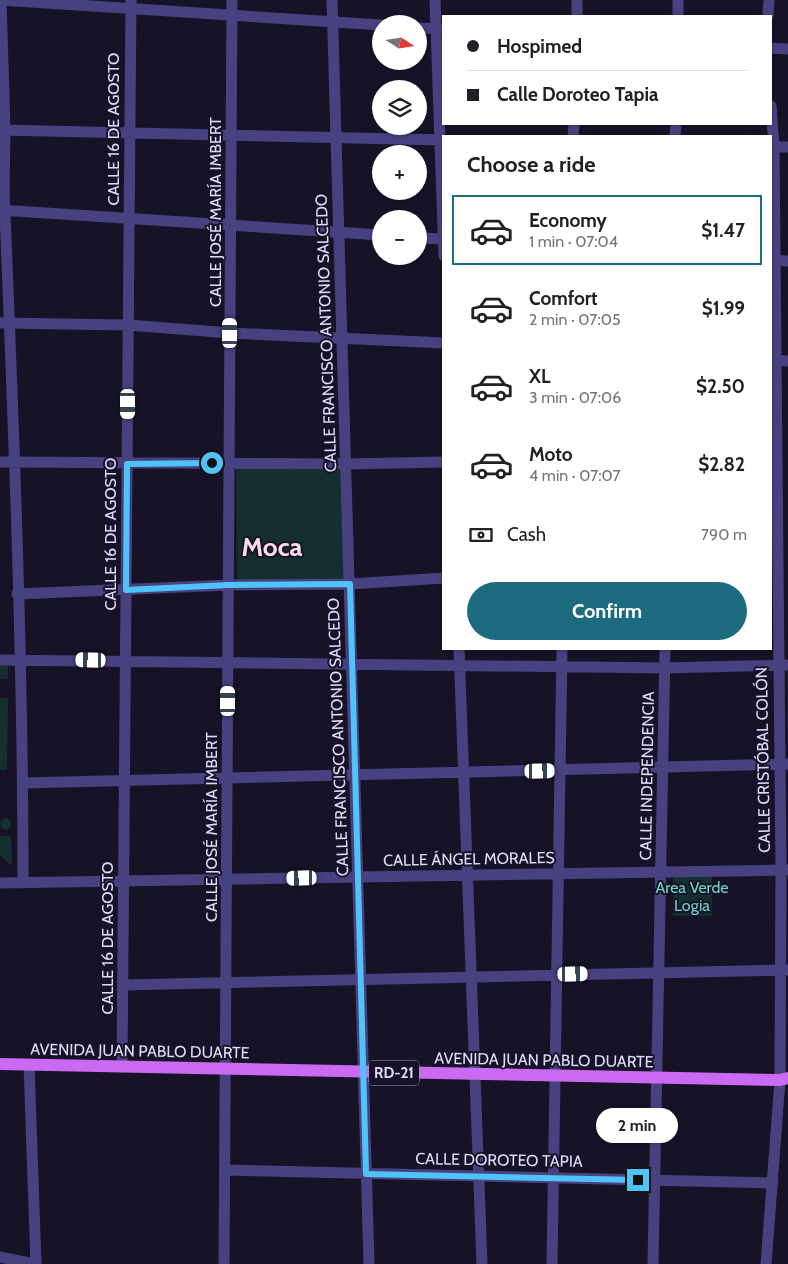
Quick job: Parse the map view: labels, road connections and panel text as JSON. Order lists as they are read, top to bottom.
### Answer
{
  "streets": {
    "main road": ["AVENIDA JUAN PABLO DUARTE", "RD-21"],
    "street": [
      "CALLE 16 DE AGOSTO",
      "CALLE JOSÉ MARÍA IMBERT",
      "CALLE FRANCISCO ANTONIO SALCEDO",
      "CALLE CRISTÓBAL COLÓN",
      "CALLE INDEPENDENCIA",
      "CALLE ÁNGEL MORALES",
      "CALLE DOROTEO TAPIA"
    ]
  },
  "crossings": [
    ["CALLE 16 DE AGOSTO", "CALLE ÁNGEL MORALES"],
    ["CALLE 16 DE AGOSTO", "AVENIDA JUAN PABLO DUARTE"],
    ["CALLE JOSÉ MARÍA IMBERT", "CALLE ÁNGEL MORALES"],
    ["CALLE JOSÉ MARÍA IMBERT", "AVENIDA JUAN PABLO DUARTE"],
    ["CALLE JOSÉ MARÍA IMBERT", "CALLE DOROTEO TAPIA"],
    ["CALLE FRANCISCO ANTONIO SALCEDO", "CALLE ÁNGEL MORALES"],
    ["CALLE FRANCISCO ANTONIO SALCEDO", "AVENIDA JUAN PABLO DUARTE"],
    ["CALLE FRANCISCO ANTONIO SALCEDO", "CALLE DOROTEO TAPIA"],
    ["CALLE CRISTÓBAL COLÓN", "CALLE ÁNGEL MORALES"],
    ["CALLE CRISTÓBAL COLÓN", "AVENIDA JUAN PABLO DUARTE"],
    ["CALLE CRISTÓBAL COLÓN", "CALLE DOROTEO TAPIA"],
    ["CALLE INDEPENDENCIA", "CALLE ÁNGEL MORALES"],
    ["CALLE INDEPENDENCIA", "AVENIDA JUAN PABLO DUARTE"],
    ["CALLE INDEPENDENCIA", "CALLE DOROTEO TAPIA"]
  ],
  "districts": ["Moca"],
  "parks": ["Area Verde Logia"],
  "north": "right",
  "page": {
    "map_buttons": ["+", "−"],
    "banner": ["Hospimed", "Calle Doroteo Tapia"],
    "heading": "Choose a ride",
    "list": [
      {
        "name": "Economy",
        "note": "1 min · 07:04",
        "value": "$1.47"
      },
      {
        "name": "Comfort",
        "note": "2 min · 07:05",
        "value": "$1.99"
      },
      {
        "name": "XL",
        "note": "3 min · 07:06",
        "value": "$2.50"
      },
      {
        "name": "Moto",
        "note": "4 min · 07:07",
        "value": "$2.82"
      }
    ],
    "pay": ["Cash", "790 m"],
    "buttons": "Confirm",
    "bubble": "2 min"
  }
}
